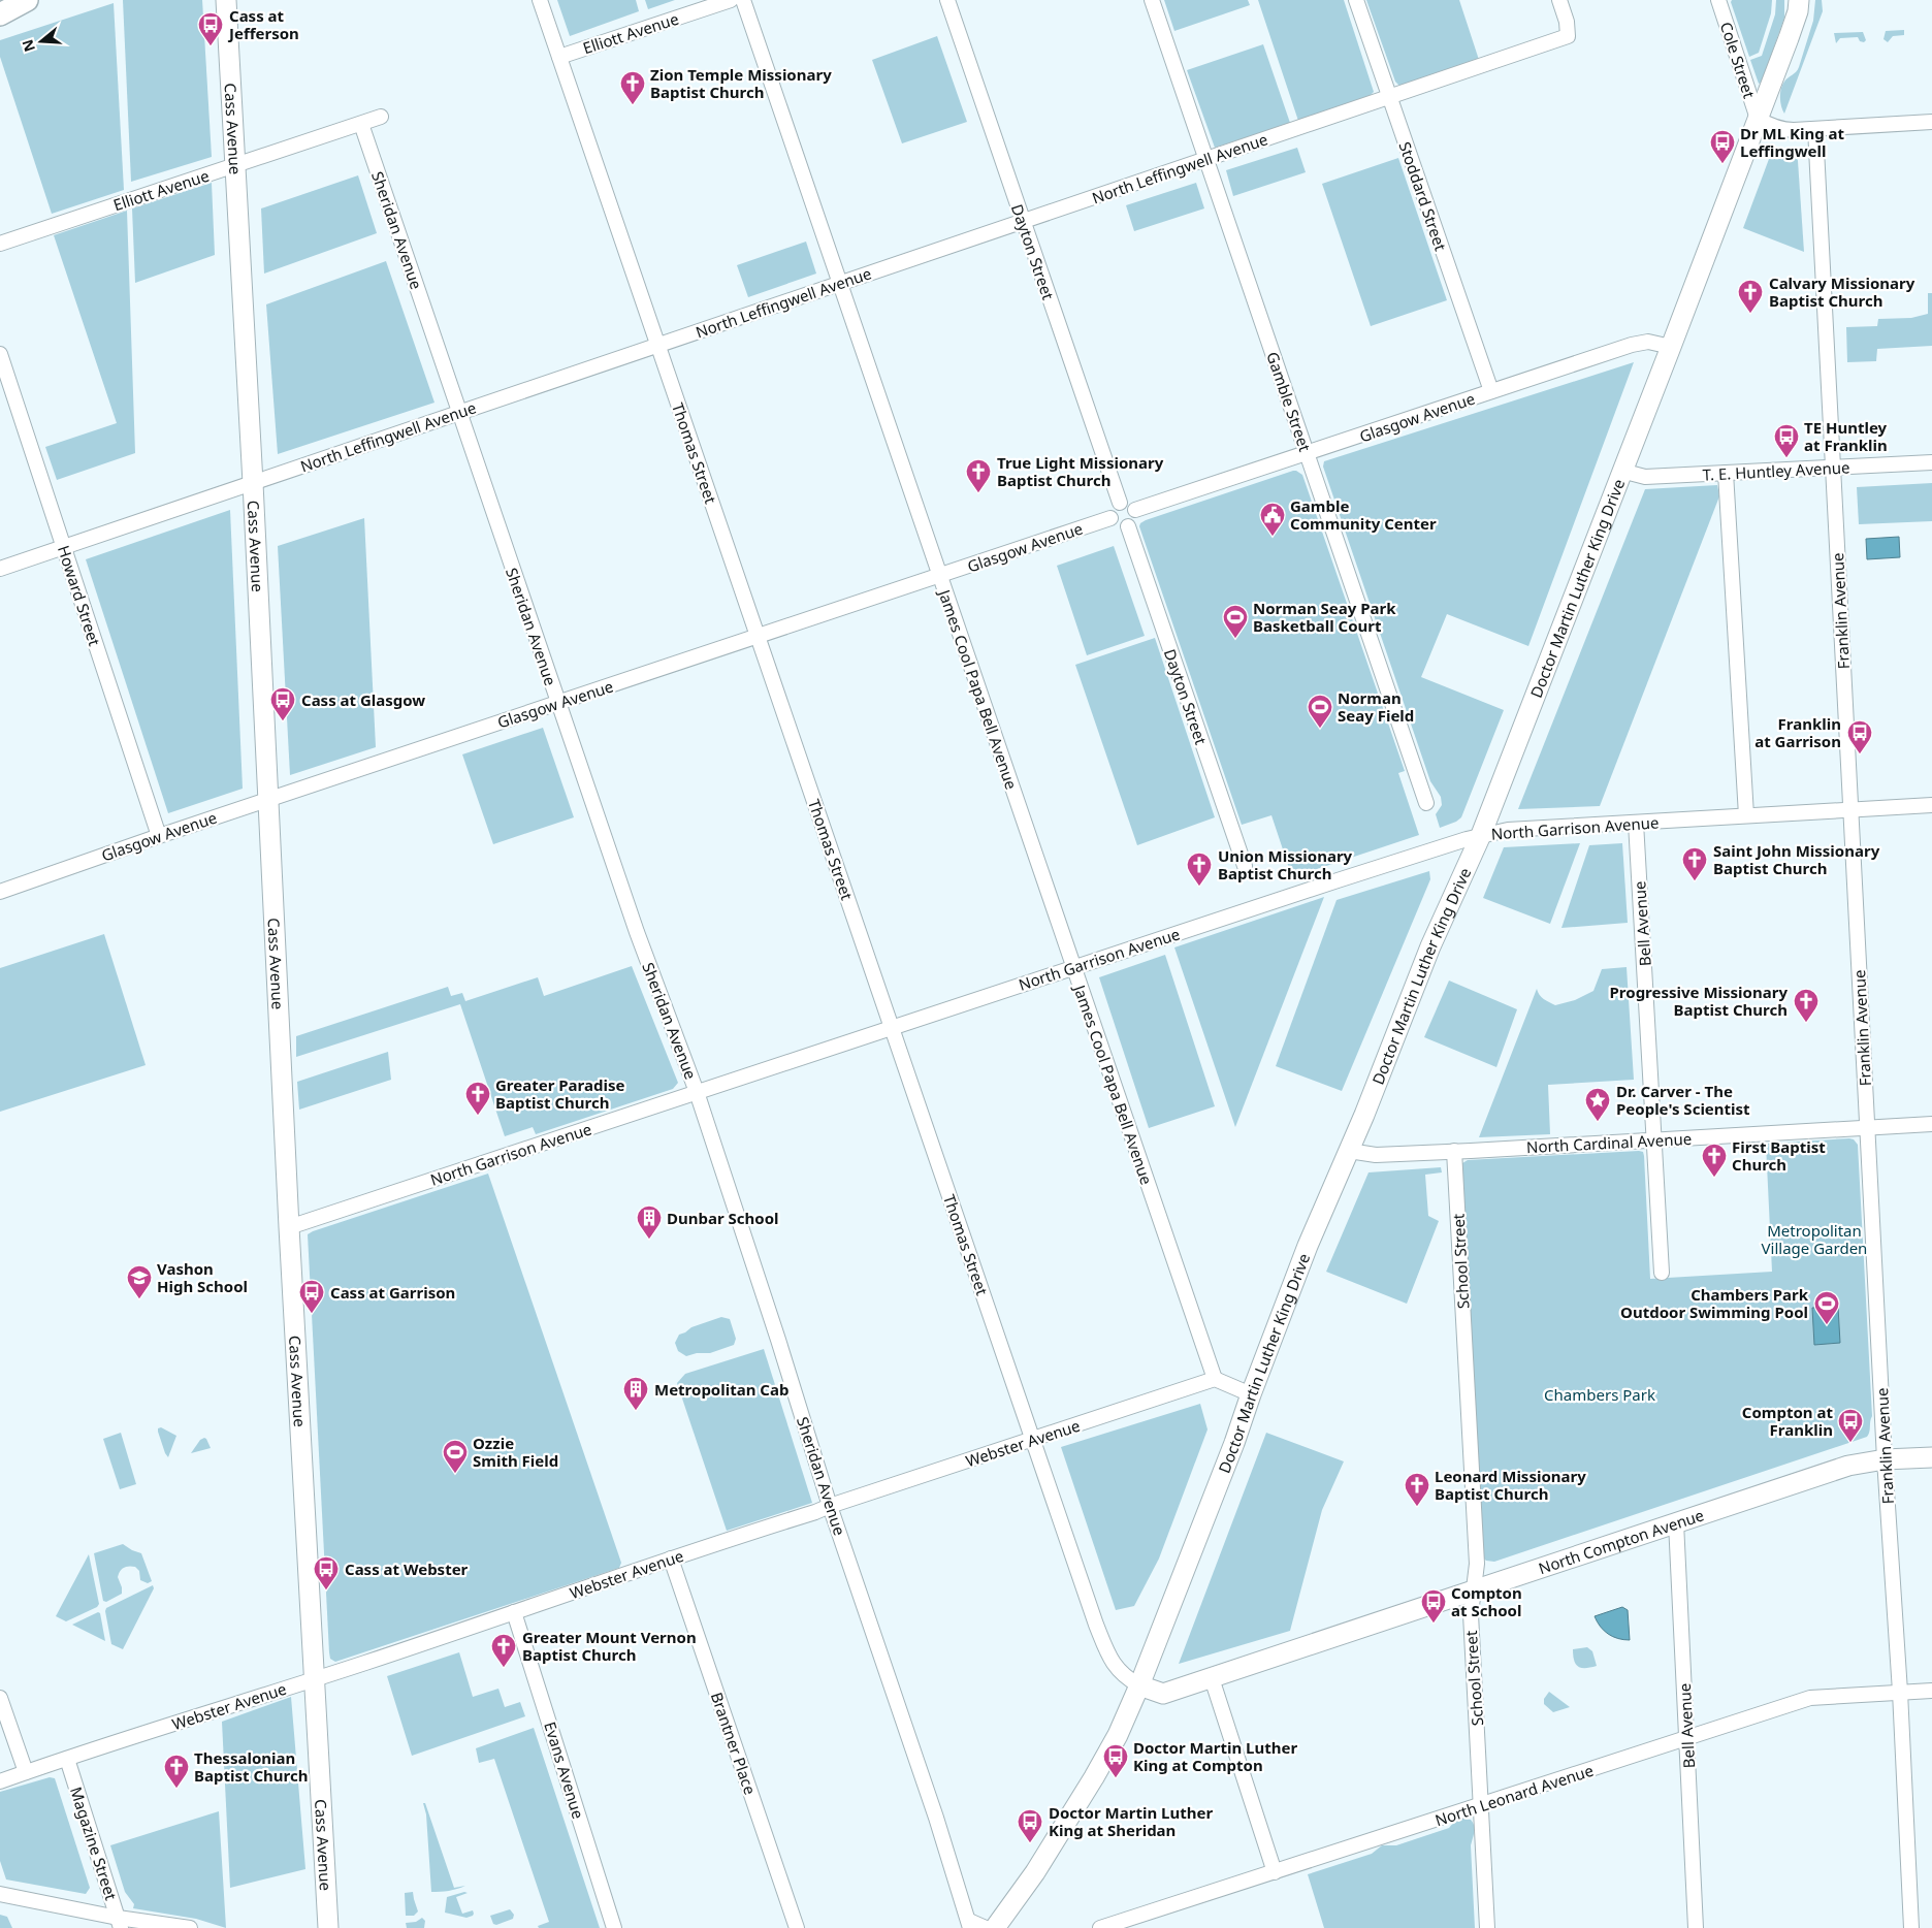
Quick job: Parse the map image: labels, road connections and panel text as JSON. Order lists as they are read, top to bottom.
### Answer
{
  "streets": {
    "main road": ["Cass Avenue", "Doctor Martin Luther King Drive", "North Compton Avenue"],
    "street": [
      "Elliott Avenue",
      "Cole Street",
      "North Leffingwell Avenue",
      "Stoddard Street",
      "Sheridan Avenue",
      "Dayton Street",
      "Gamble Street",
      "Glasgow Avenue",
      "Thomas Street",
      "T. E. Huntley Avenue",
      "Howard Street",
      "Franklin Avenue",
      "James Cool Papa Bell Avenue",
      "North Garrison Avenue",
      "Bell Avenue",
      "North Cardinal Avenue",
      "School Street",
      "Webster Avenue",
      "Brantner Place",
      "Evans Avenue",
      "North Leonard Avenue",
      "Magazine Street"
    ]
  },
  "crossings": [
    ["Elliott Avenue", "Cass Avenue"],
    ["Elliott Avenue", "Sheridan Avenue"],
    ["Elliott Avenue", "Thomas Street"],
    ["Cole Street", "Doctor Martin Luther King Drive"],
    ["Cass Avenue", "North Leffingwell Avenue"],
    ["Cass Avenue", "Glasgow Avenue"],
    ["Cass Avenue", "North Garrison Avenue"],
    ["Cass Avenue", "Webster Avenue"],
    ["North Leffingwell Avenue", "Stoddard Street"],
    ["North Leffingwell Avenue", "Sheridan Avenue"],
    ["North Leffingwell Avenue", "Dayton Street"],
    ["North Leffingwell Avenue", "Gamble Street"],
    ["North Leffingwell Avenue", "Thomas Street"],
    ["North Leffingwell Avenue", "Howard Street"],
    ["North Leffingwell Avenue", "James Cool Papa Bell Avenue"],
    ["Stoddard Street", "Glasgow Avenue"],
    ["Sheridan Avenue", "Glasgow Avenue"],
    ["Sheridan Avenue", "North Garrison Avenue"],
    ["Sheridan Avenue", "Webster Avenue"],
    ["Dayton Street", "Glasgow Avenue"],
    ["Gamble Street", "Glasgow Avenue"],
    ["Glasgow Avenue", "Thomas Street"],
    ["Glasgow Avenue", "Doctor Martin Luther King Drive"],
    ["Glasgow Avenue", "Howard Street"],
    ["Glasgow Avenue", "James Cool Papa Bell Avenue"],
    ["Thomas Street", "Doctor Martin Luther King Drive"],
    ["Thomas Street", "North Garrison Avenue"],
    ["Thomas Street", "Webster Avenue"],
    ["Thomas Street", "North Compton Avenue"],
    ["T. E. Huntley Avenue", "Doctor Martin Luther King Drive"],
    ["T. E. Huntley Avenue", "Franklin Avenue"],
    ["Doctor Martin Luther King Drive", "North Garrison Avenue"],
    ["Doctor Martin Luther King Drive", "North Cardinal Avenue"],
    ["Doctor Martin Luther King Drive", "North Compton Avenue"],
    ["Franklin Avenue", "North Garrison Avenue"],
    ["Franklin Avenue", "North Cardinal Avenue"],
    ["Franklin Avenue", "North Compton Avenue"],
    ["Franklin Avenue", "North Leonard Avenue"],
    ["James Cool Papa Bell Avenue", "North Garrison Avenue"],
    ["James Cool Papa Bell Avenue", "Webster Avenue"],
    ["North Garrison Avenue", "Bell Avenue"],
    ["Bell Avenue", "North Cardinal Avenue"],
    ["Bell Avenue", "North Compton Avenue"],
    ["Bell Avenue", "North Leonard Avenue"],
    ["North Cardinal Avenue", "School Street"],
    ["School Street", "North Compton Avenue"],
    ["School Street", "North Leonard Avenue"],
    ["Webster Avenue", "Brantner Place"],
    ["Webster Avenue", "Evans Avenue"],
    ["Webster Avenue", "Magazine Street"]
  ],
  "parks": ["Metropolitan Village Garden", "Chambers Park"],
  "places": {
    "bus stop": [
      "Cass at Jefferson",
      "Dr ML King at Leffingwell",
      "TE Huntley at Franklin",
      "Cass at Glasgow",
      "Franklin at Garrison",
      "Cass at Garrison",
      "Compton at Franklin",
      "Cass at Webster",
      "Compton at School",
      "Doctor Martin Luther King at Compton",
      "Doctor Martin Luther King at Sheridan"
    ],
    "church": [
      "Zion Temple Missionary Baptist Church",
      "Calvary Missionary Baptist Church",
      "True Light Missionary Baptist Church",
      "Saint John Missionary Baptist Church",
      "Union Missionary Baptist Church",
      "Progressive Missionary Baptist Church",
      "Greater Paradise Baptist Church",
      "First Baptist Church",
      "Leonard Missionary Baptist Church",
      "Greater Mount Vernon Baptist Church",
      "Thessalonian Baptist Church"
    ],
    "public building": ["Gamble Community Center"],
    "sports": [
      "Norman Seay Park Basketball Court",
      "Norman Seay Field",
      "Chambers Park Outdoor Swimming Pool",
      "Ozzie Smith Field"
    ],
    "place": ["Dr. Carver - The People's Scientist"],
    "building": ["Dunbar School", "Metropolitan Cab"],
    "school or university": ["Vashon High School"]
  },
  "north": "left"
}
